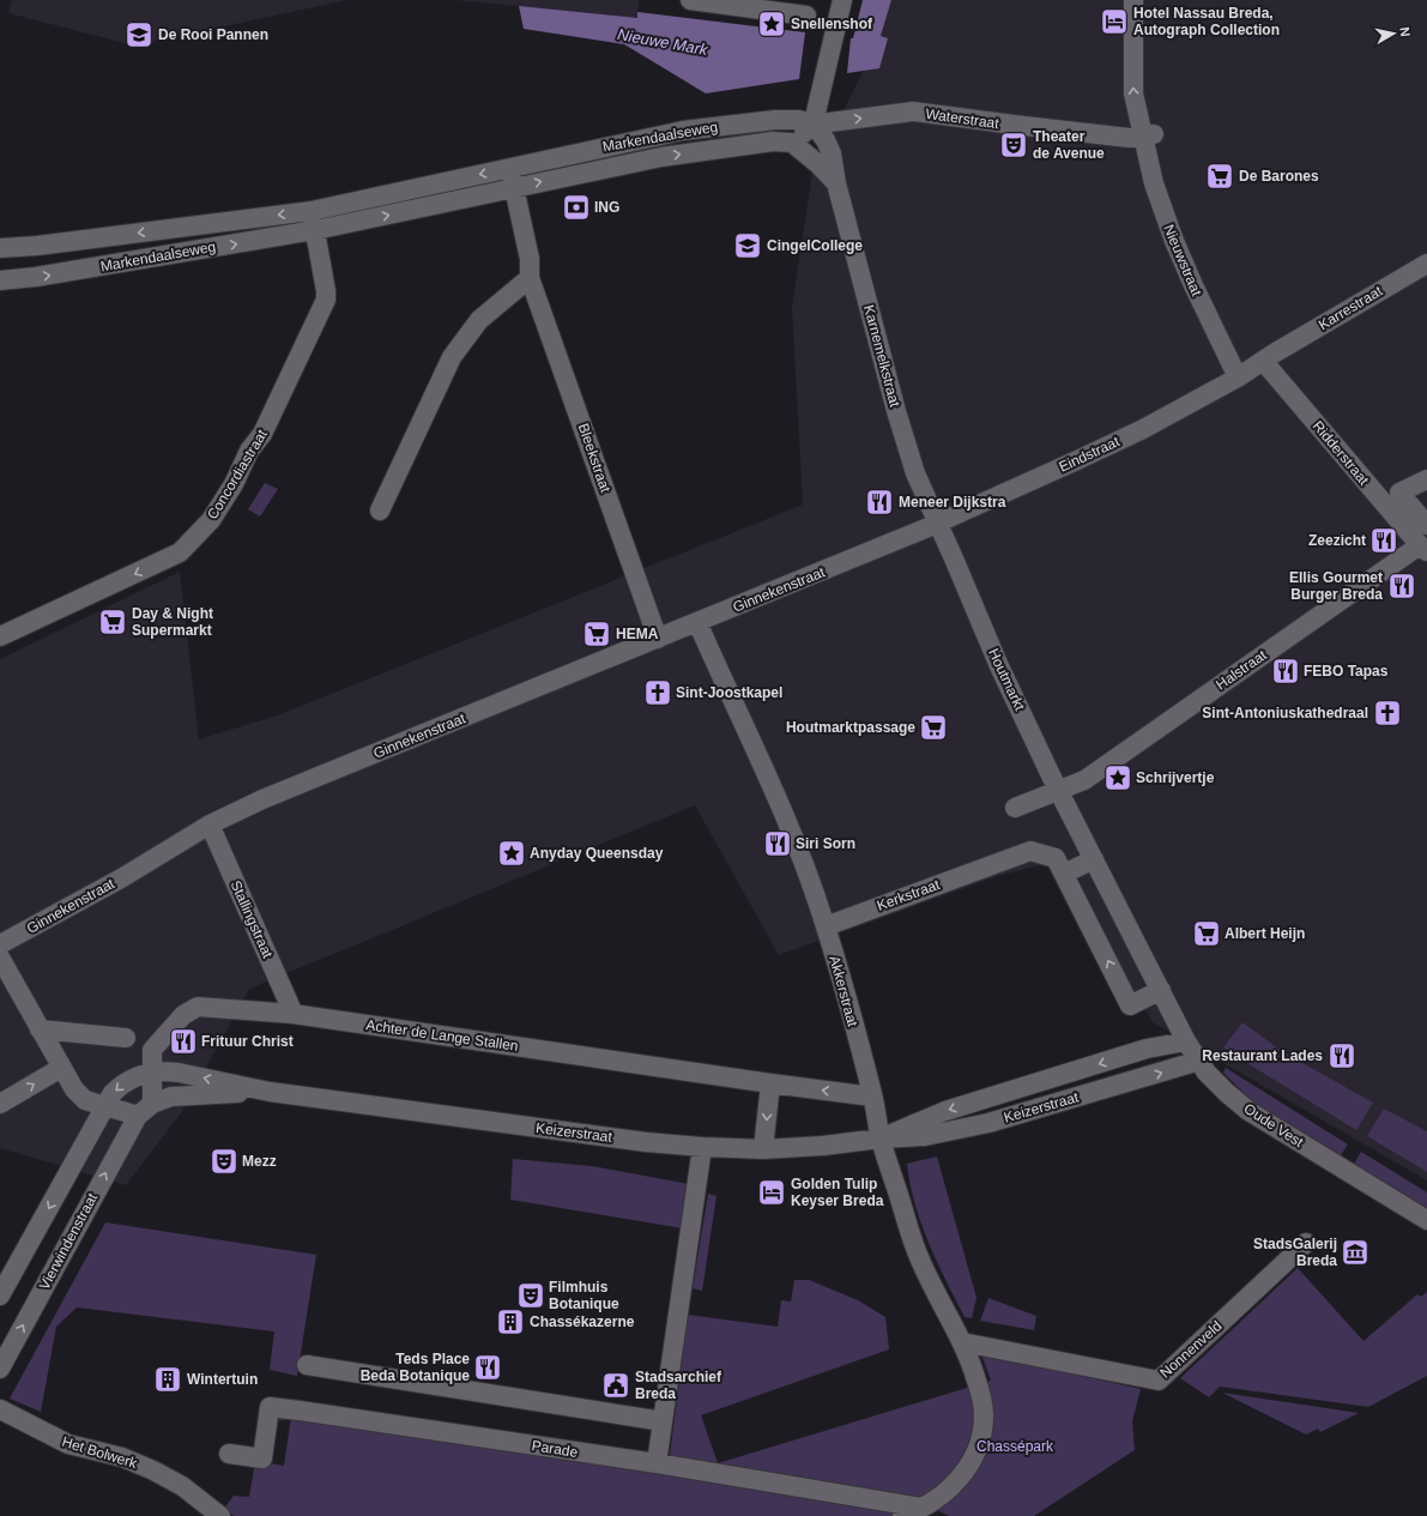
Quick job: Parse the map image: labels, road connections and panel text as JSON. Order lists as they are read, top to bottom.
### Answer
{
  "streets": {
    "street": [
      "Waterstraat",
      "Markendaalseweg",
      "Nieuwstraat",
      "Karrestraat",
      "Karnemelkstraat",
      "Ridderstraat",
      "Eindstraat",
      "Bleekstraat",
      "Concordiastraat",
      "Ginnekenstraat",
      "Halstraat",
      "Houtmarkt",
      "Kerkstraat",
      "Stallingstraat",
      "Akkerstraat",
      "Achter de Lange Stallen",
      "Keizerstraat",
      "Oude Vest",
      "Vierwindenstraat",
      "Nonnenveld",
      "Parade",
      "Het Bolwerk"
    ]
  },
  "crossings": [
    ["Waterstraat", "Markendaalseweg"],
    ["Waterstraat", "Nieuwstraat"],
    ["Waterstraat", "Karnemelkstraat"],
    ["Markendaalseweg", "Karnemelkstraat"],
    ["Markendaalseweg", "Bleekstraat"],
    ["Markendaalseweg", "Concordiastraat"],
    ["Nieuwstraat", "Karrestraat"],
    ["Nieuwstraat", "Eindstraat"],
    ["Karrestraat", "Ridderstraat"],
    ["Karrestraat", "Eindstraat"],
    ["Karnemelkstraat", "Eindstraat"],
    ["Karnemelkstraat", "Ginnekenstraat"],
    ["Karnemelkstraat", "Houtmarkt"],
    ["Ridderstraat", "Halstraat"],
    ["Eindstraat", "Ginnekenstraat"],
    ["Eindstraat", "Houtmarkt"],
    ["Bleekstraat", "Ginnekenstraat"],
    ["Ginnekenstraat", "Houtmarkt"],
    ["Ginnekenstraat", "Stallingstraat"],
    ["Ginnekenstraat", "Akkerstraat"],
    ["Halstraat", "Houtmarkt"],
    ["Halstraat", "Oude Vest"],
    ["Houtmarkt", "Oude Vest"],
    ["Kerkstraat", "Akkerstraat"],
    ["Stallingstraat", "Achter de Lange Stallen"],
    ["Akkerstraat", "Achter de Lange Stallen"],
    ["Akkerstraat", "Keizerstraat"],
    ["Achter de Lange Stallen", "Keizerstraat"],
    ["Keizerstraat", "Oude Vest"],
    ["Keizerstraat", "Vierwindenstraat"]
  ],
  "one_way": ["Waterstraat"],
  "water": ["Nieuwe Mark"],
  "parks": ["Chassépark"],
  "places": {
    "hotel": ["Hotel Nassau Breda, Autograph Collection", "Golden Tulip Keyser Breda"],
    "place": ["Snellenshof", "Schrijvertje", "Anyday Queensday"],
    "school or university": ["De Rooi Pannen", "CingelCollege"],
    "theatre": ["Theater de Avenue", "Mezz", "Filmhuis Botanique"],
    "supermarket": [
      "De Barones",
      "Day & Night Supermarkt",
      "HEMA",
      "Houtmarktpassage",
      "Albert Heijn"
    ],
    "bank": ["ING"],
    "restaurant": [
      "Meneer Dijkstra",
      "Zeezicht",
      "Ellis Gourmet Burger Breda",
      "FEBO Tapas",
      "Siri Sorn",
      "Frituur Christ",
      "Restaurant Lades",
      "Teds Place Beda Botanique"
    ],
    "church": ["Sint-Joostkapel", "Sint-Antoniuskathedraal"],
    "museum": ["StadsGalerij Breda"],
    "building": ["Chassékazerne", "Wintertuin"],
    "public building": ["Stadsarchief Breda"]
  },
  "north": "right"
}
